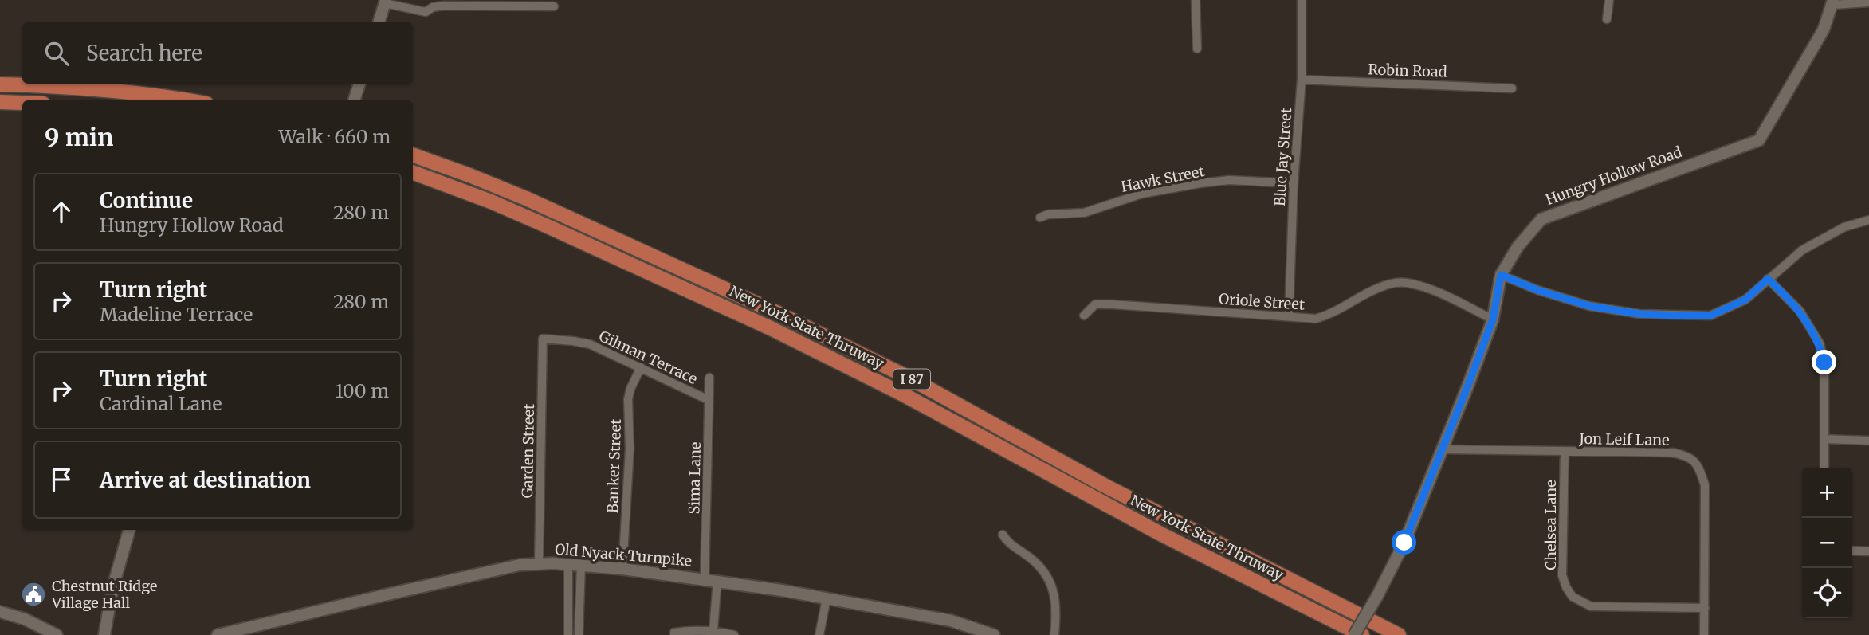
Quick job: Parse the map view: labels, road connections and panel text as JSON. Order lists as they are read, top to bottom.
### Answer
{
  "streets": {
    "highway": ["New York State Thruway", "I 87"],
    "street": [
      "Robin Road",
      "Blue Jay Street",
      "Hungry Hollow Road",
      "Hawk Street",
      "Oriole Street",
      "Gilman Terrace",
      "Jon Leif Lane",
      "Garden Street",
      "Banker Street",
      "Sima Lane",
      "Chelsea Lane",
      "Old Nyack Turnpike"
    ]
  },
  "crossings": [
    ["Robin Road", "Blue Jay Street"],
    ["Blue Jay Street", "Hawk Street"],
    ["Blue Jay Street", "Oriole Street"],
    ["Hungry Hollow Road", "Oriole Street"],
    ["Hungry Hollow Road", "Jon Leif Lane"],
    ["Gilman Terrace", "Garden Street"],
    ["Gilman Terrace", "Banker Street"],
    ["Gilman Terrace", "Sima Lane"],
    ["Jon Leif Lane", "Chelsea Lane"],
    ["Garden Street", "Old Nyack Turnpike"],
    ["Banker Street", "Old Nyack Turnpike"],
    ["Sima Lane", "Old Nyack Turnpike"]
  ],
  "places": {
    "public building": ["Chestnut Ridge Village Hall"]
  },
  "page": {
    "search": "Search here",
    "heading": ["9 min", "Walk · 660 m"],
    "list": [
      ["Continue", "Hungry Hollow Road", "280 m"],
      ["Turn right", "Madeline Terrace", "280 m"],
      ["Turn right", "Cardinal Lane", "100 m"],
      "Arrive at destination"
    ],
    "map_buttons": ["+", "−"]
  }
}
